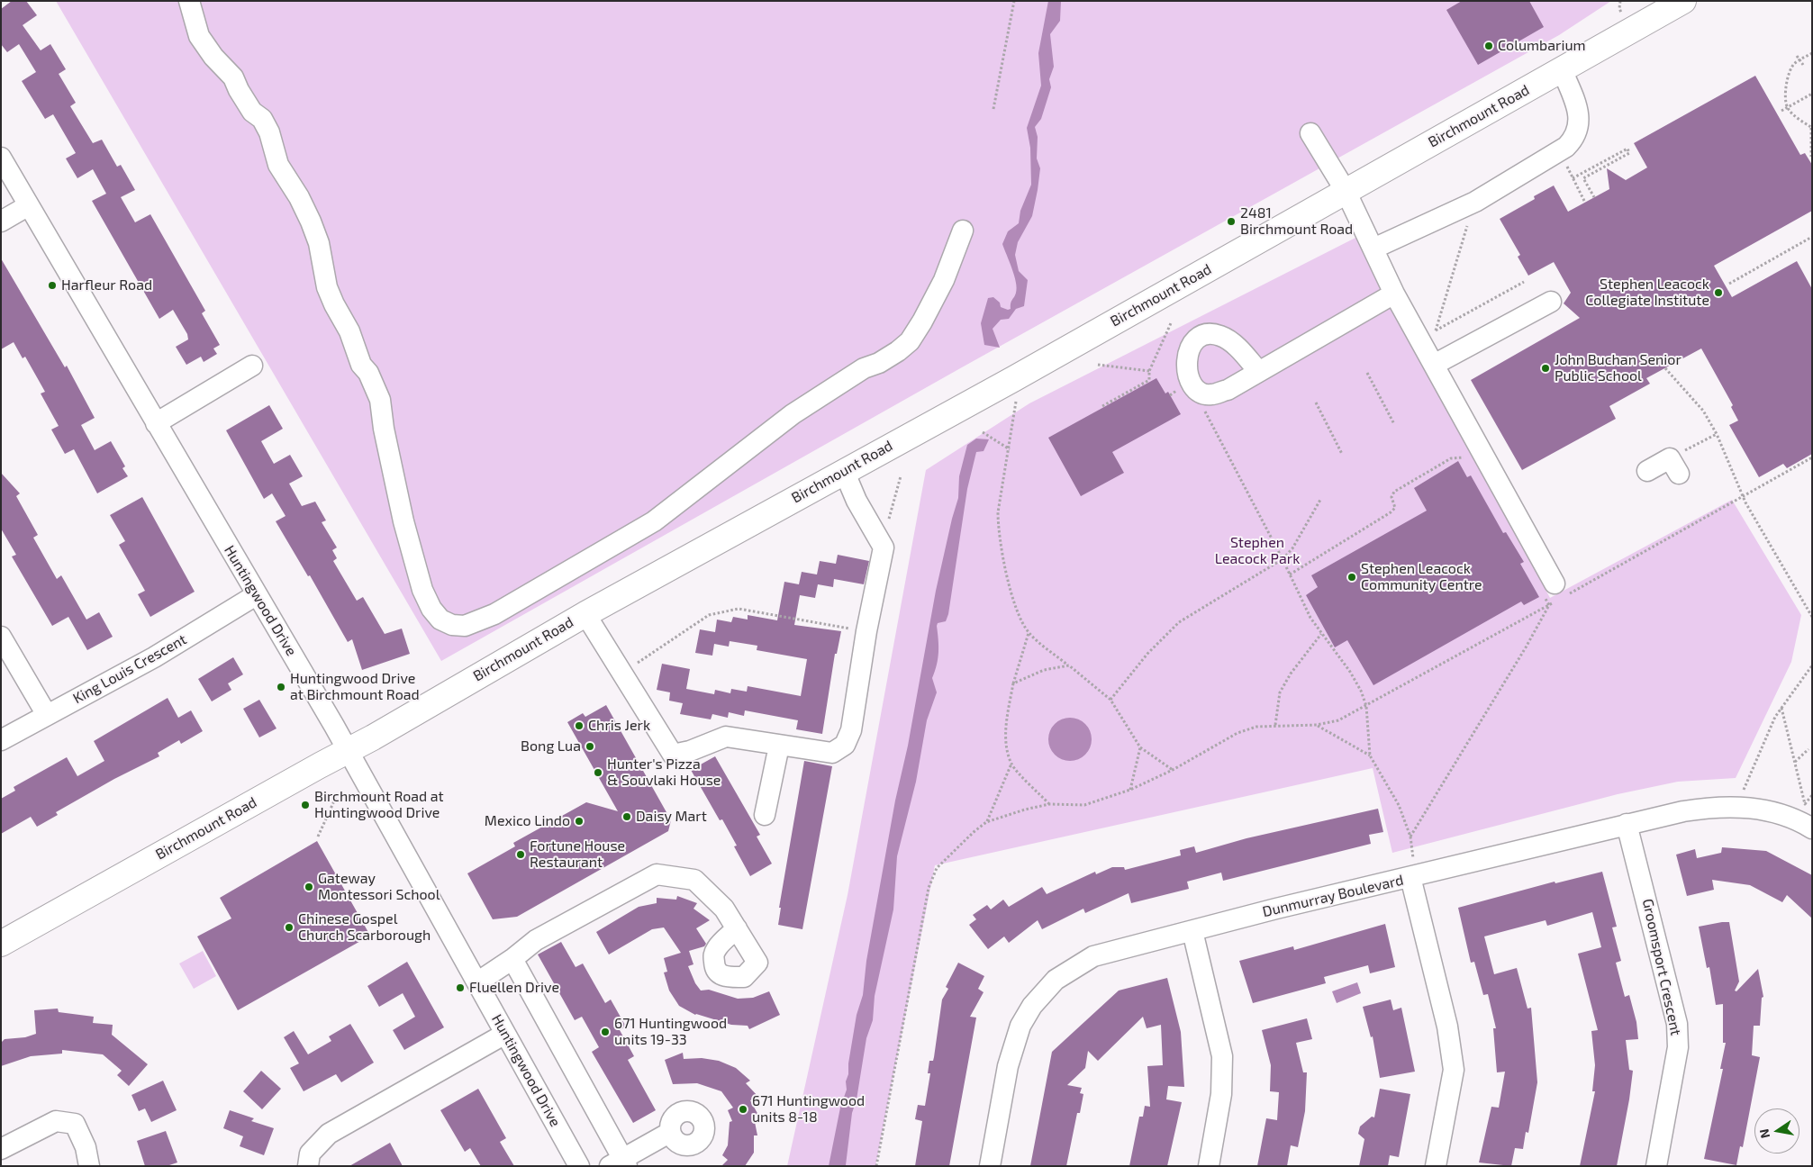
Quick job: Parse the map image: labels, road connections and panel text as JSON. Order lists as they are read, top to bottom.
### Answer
{
  "streets": {
    "main road": ["Birchmount Road"],
    "street": [
      "Huntingwood Drive",
      "King Louis Crescent",
      "Dunmurray Boulevard",
      "Groomsport Crescent"
    ]
  },
  "crossings": [
    ["Birchmount Road", "Huntingwood Drive"],
    ["Huntingwood Drive", "King Louis Crescent"],
    ["Dunmurray Boulevard", "Groomsport Crescent"]
  ],
  "parks": ["Stephen Leacock Park"],
  "places": [
    "Columbarium",
    "2481 Birchmount Road",
    "Harfleur Road",
    "Stephen Leacock Collegiate Institute",
    "John Buchan Senior Public School",
    "Stephen Leacock Community Centre",
    "Huntingwood Drive at Birchmount Road",
    "Chris Jerk",
    "Bong Lua",
    "Hunter's Pizza & Souvlaki House",
    "Birchmount Road at Huntingwood Drive",
    "Daisy Mart",
    "Mexico Lindo",
    "Fortune House Restaurant",
    "Gateway Montessori School",
    "Chinese Gospel Church Scarborough",
    "Fluellen Drive",
    "671 Huntingwood units 19-33",
    "671 Huntingwood units 8-18"
  ],
  "north": "left"
}
